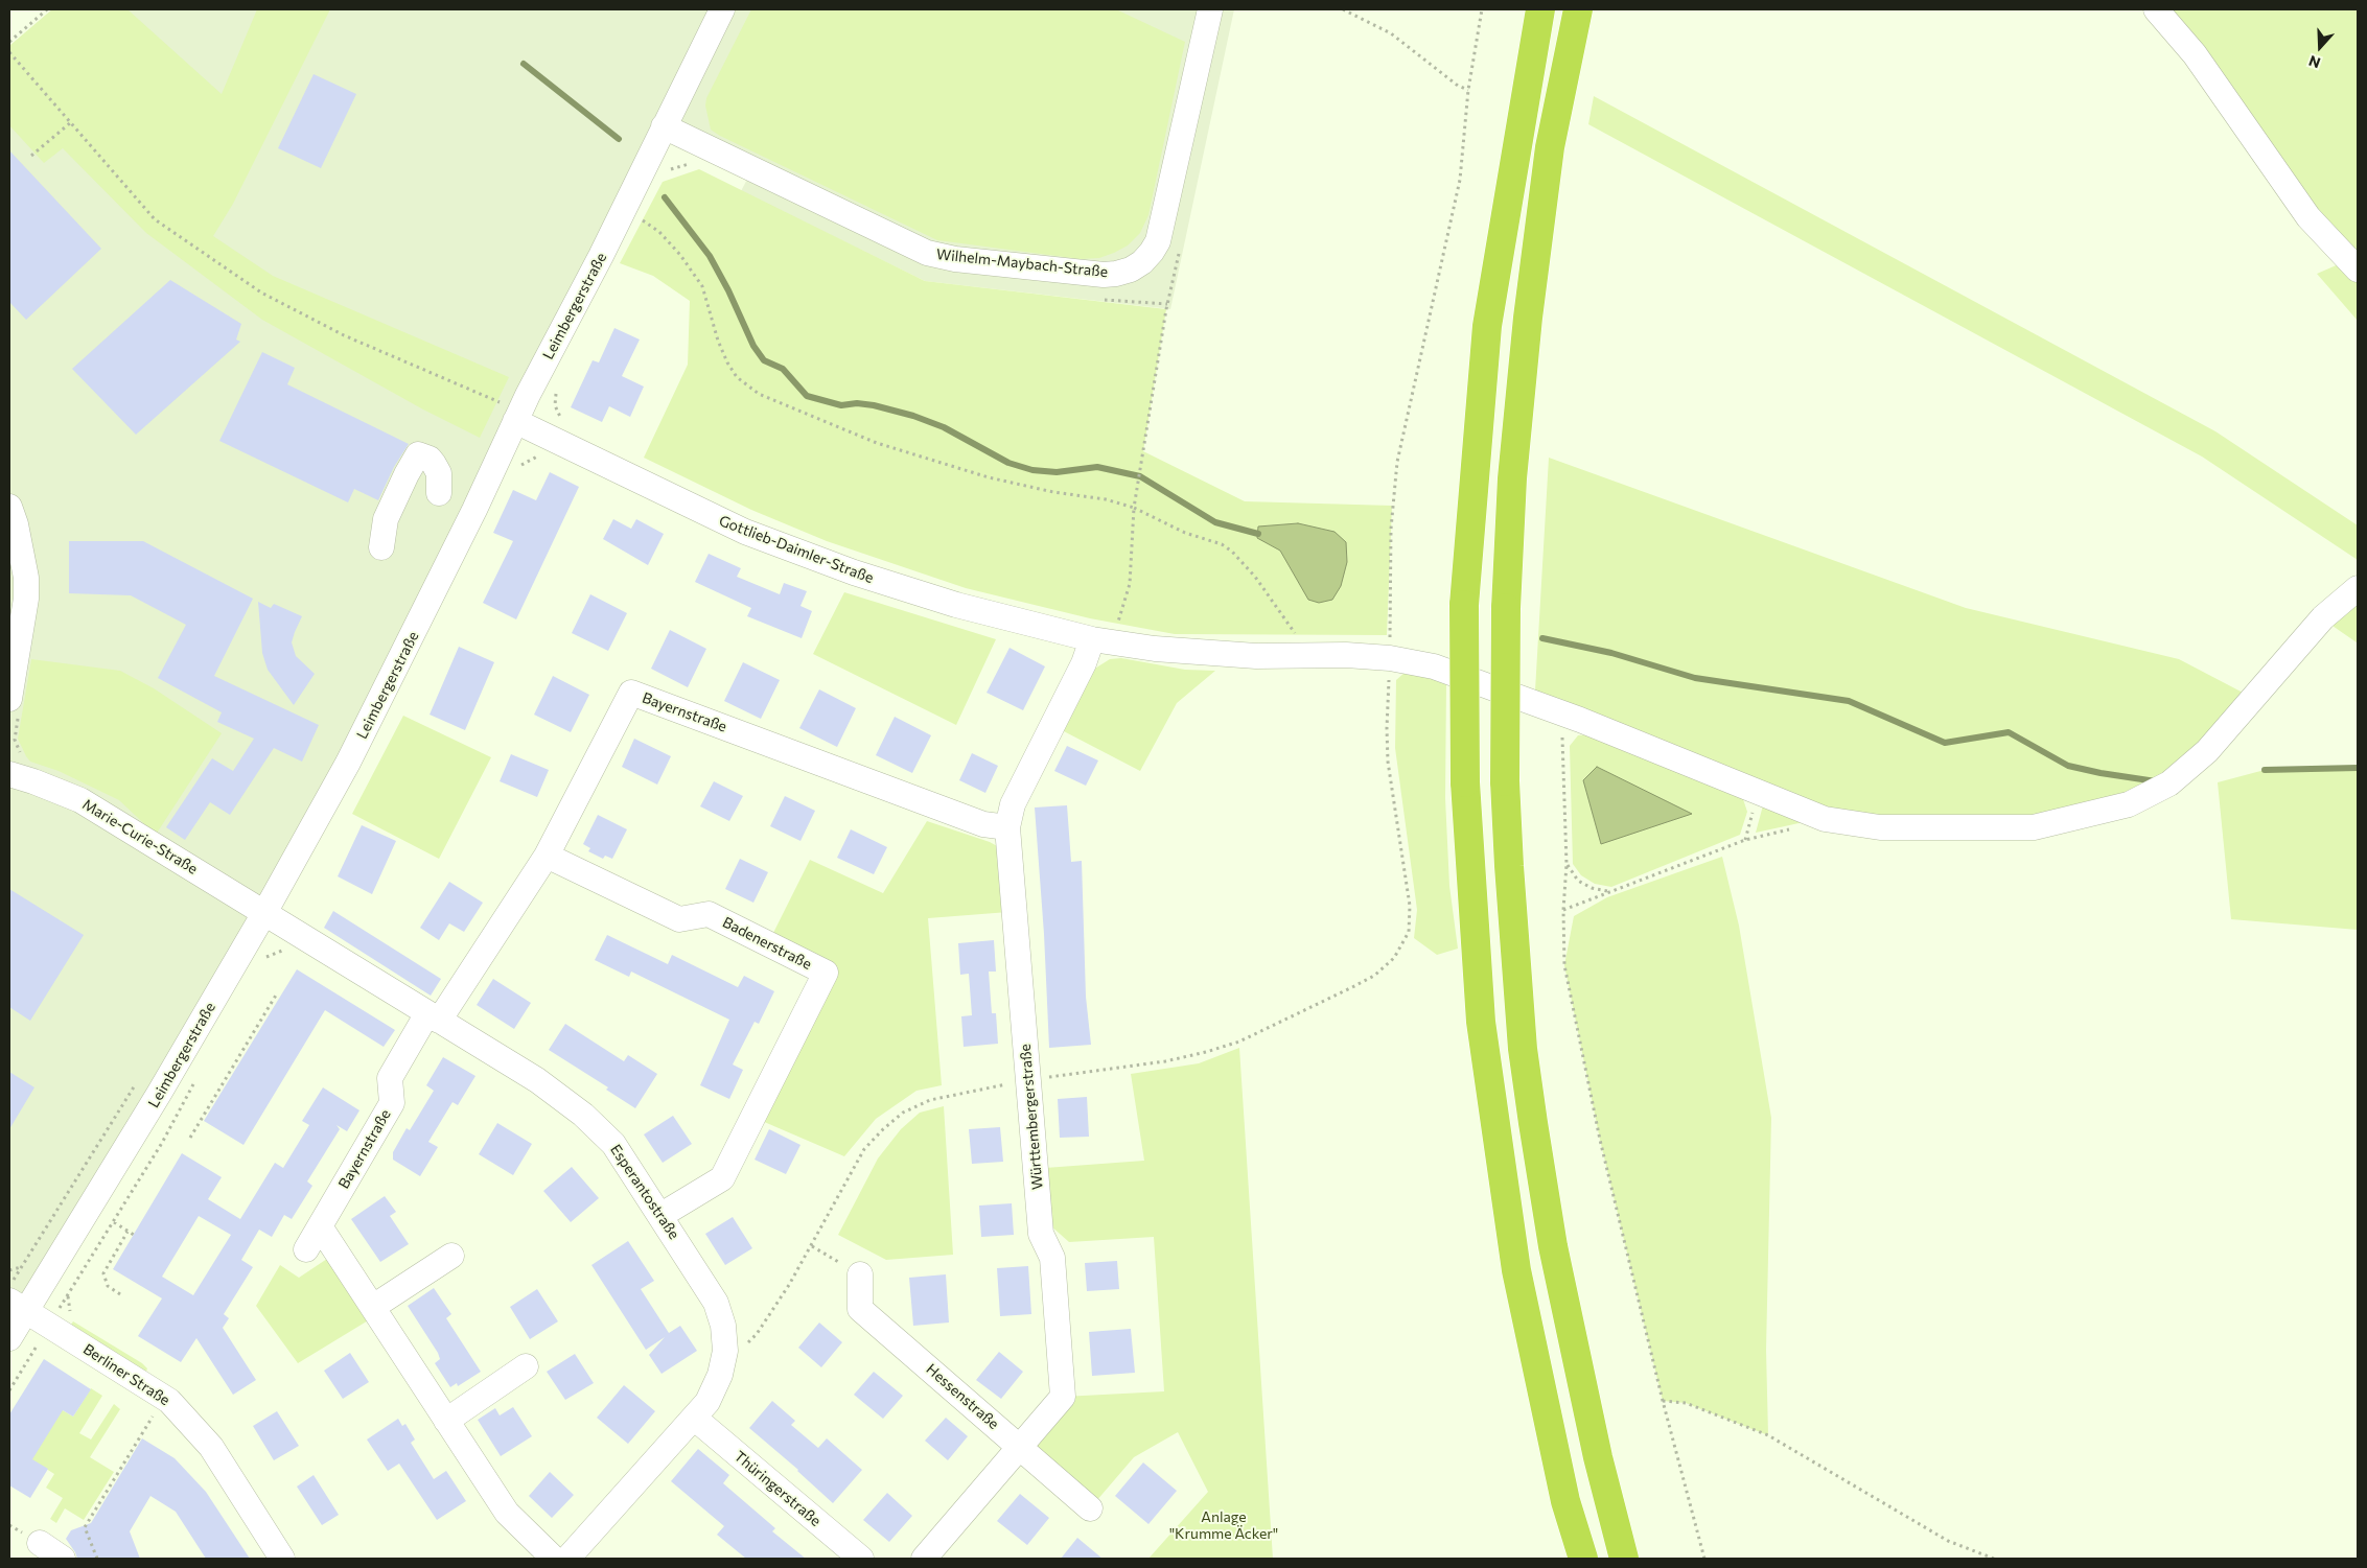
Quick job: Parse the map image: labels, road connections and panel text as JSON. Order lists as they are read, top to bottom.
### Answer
{
  "streets": {
    "street": [
      "Wilhelm-Maybach-Straße",
      "Leimbergerstraße",
      "Gottlieb-Daimler-Straße",
      "Bayernstraße",
      "Marie-Curie-Straße",
      "Badenerstraße",
      "Württembergerstraße",
      "Esperantostraße",
      "Berliner Straße",
      "Hessenstraße",
      "Thüringerstraße"
    ]
  },
  "crossings": [
    ["Wilhelm-Maybach-Straße", "Leimbergerstraße"],
    ["Leimbergerstraße", "Gottlieb-Daimler-Straße"],
    ["Leimbergerstraße", "Marie-Curie-Straße"],
    ["Leimbergerstraße", "Esperantostraße"],
    ["Leimbergerstraße", "Berliner Straße"],
    ["Gottlieb-Daimler-Straße", "Württembergerstraße"],
    ["Bayernstraße", "Badenerstraße"],
    ["Bayernstraße", "Württembergerstraße"],
    ["Bayernstraße", "Esperantostraße"],
    ["Marie-Curie-Straße", "Esperantostraße"],
    ["Badenerstraße", "Esperantostraße"],
    ["Württembergerstraße", "Hessenstraße"],
    ["Esperantostraße", "Thüringerstraße"]
  ],
  "parks": ["Anlage \"Krumme Äcker\""],
  "north": "bottom"
}
